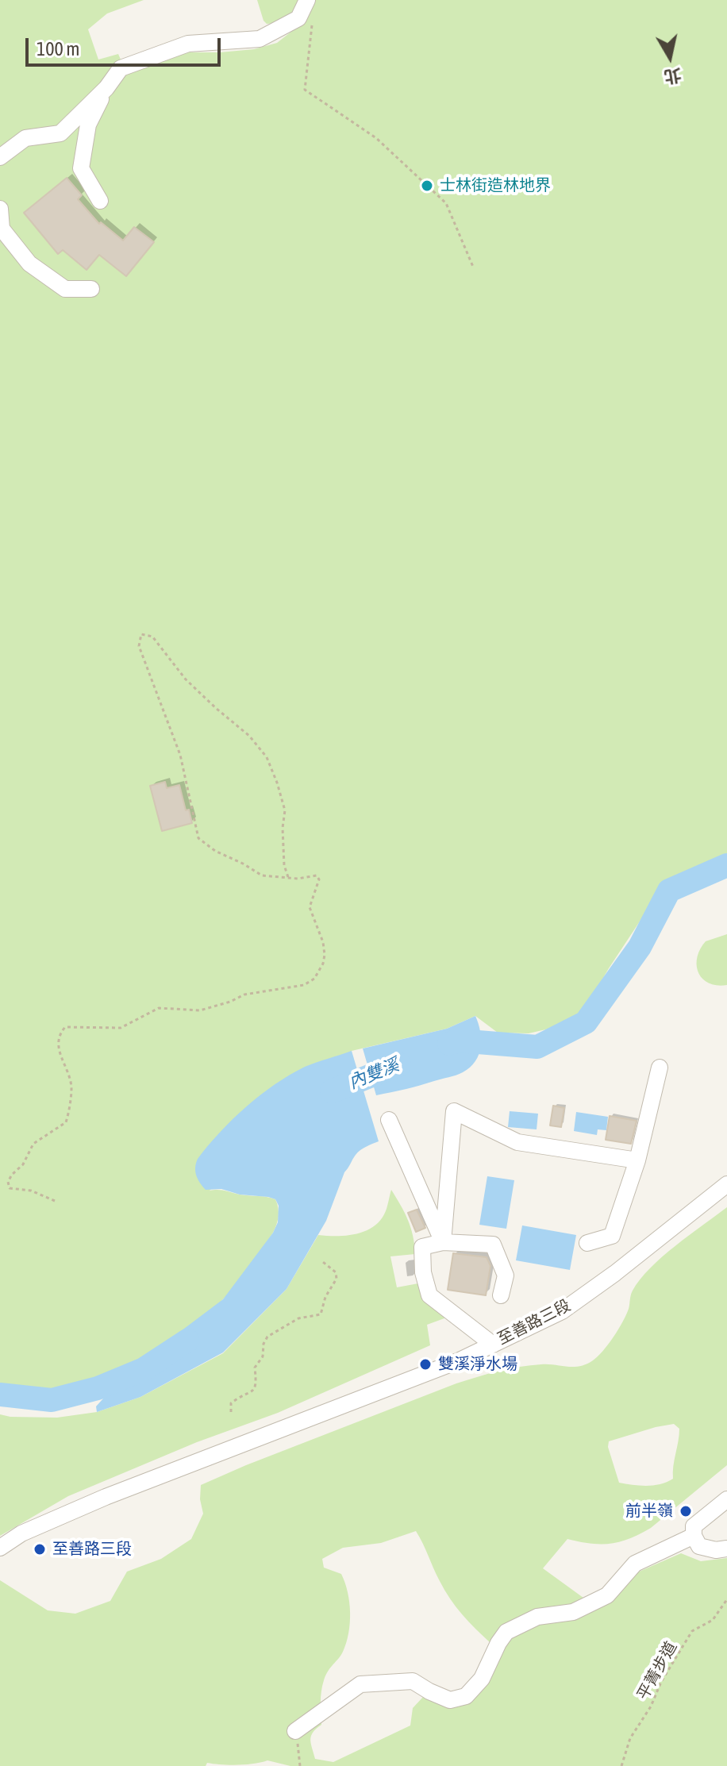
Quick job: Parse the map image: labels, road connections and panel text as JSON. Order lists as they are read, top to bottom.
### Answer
{
  "streets": {
    "street": ["至善路三段"],
    "path": ["平菁步道"]
  },
  "water": ["內雙溪"],
  "places": [
    "士林街造林地界",
    "雙溪淨水場",
    "前半嶺",
    "至善路三段"
  ],
  "scale_bar": "100 m",
  "north": "bottom"
}
